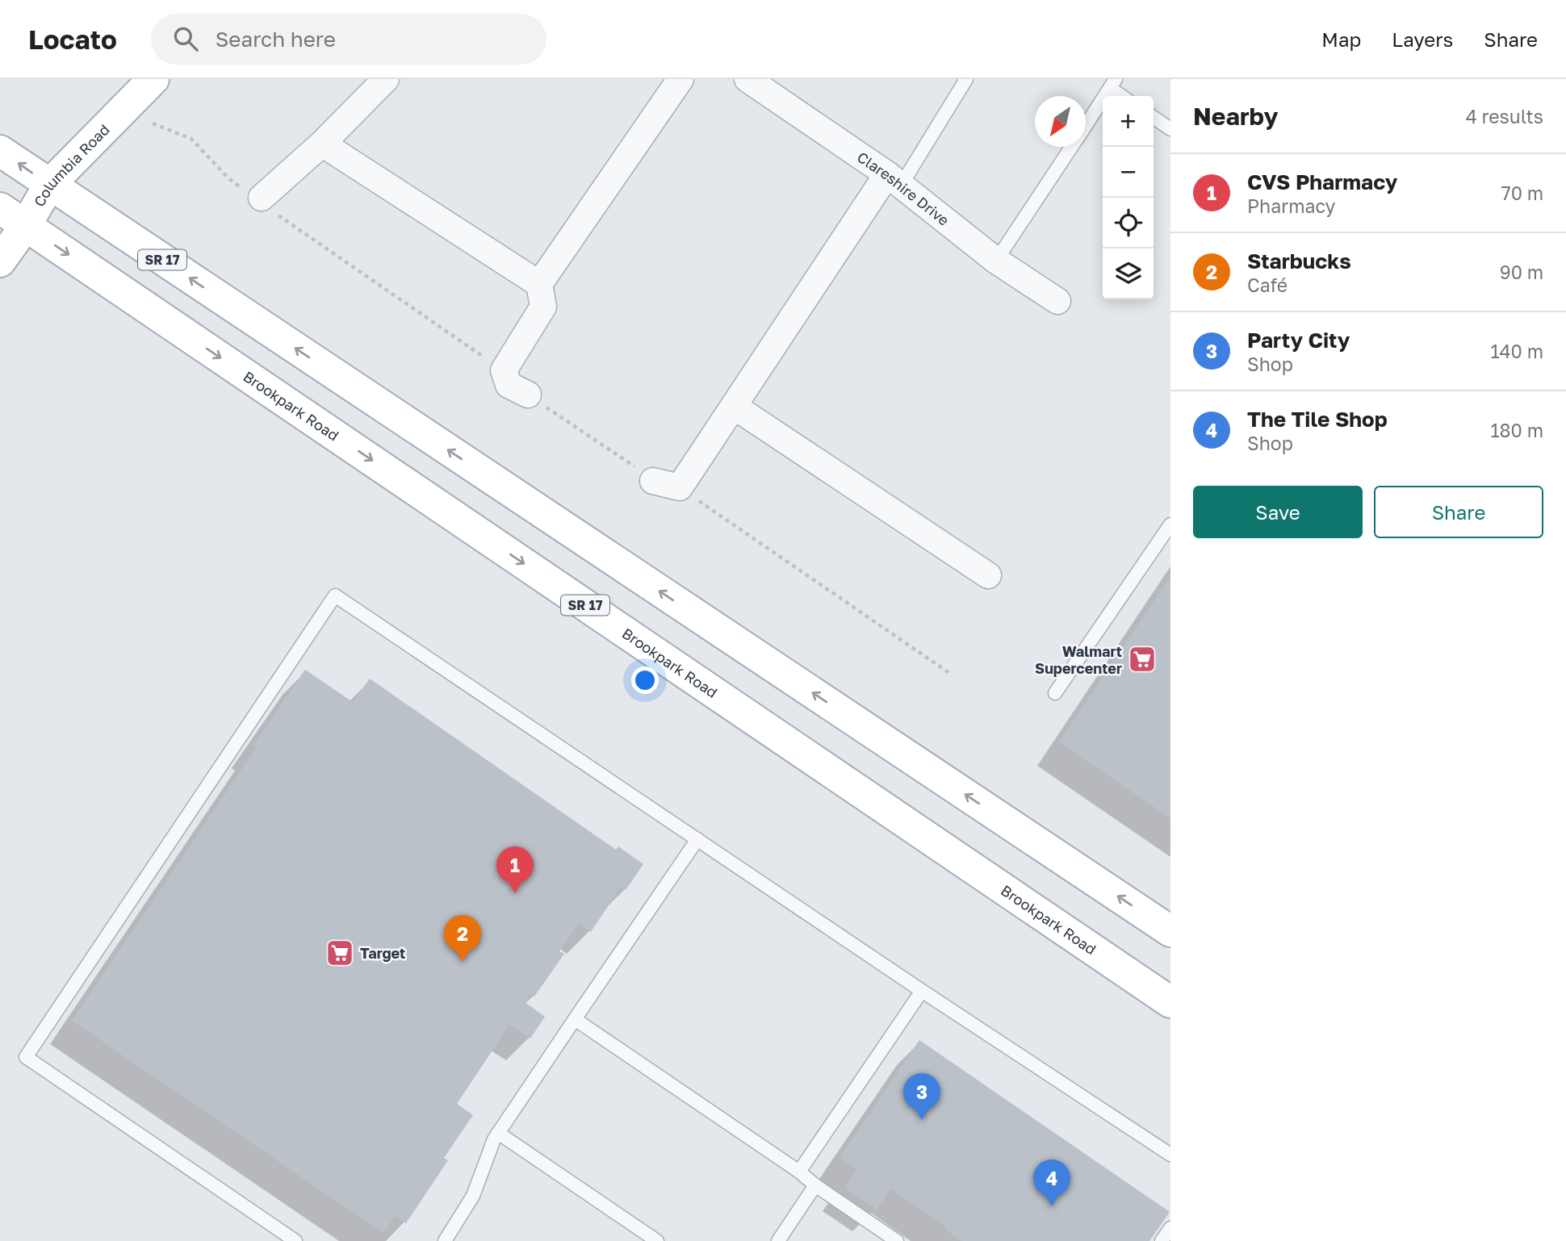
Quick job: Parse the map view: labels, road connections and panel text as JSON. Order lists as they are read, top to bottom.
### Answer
{
  "streets": {
    "main road": ["Columbia Road", "SR 17", "Brookpark Road"],
    "street": ["Clareshire Drive"]
  },
  "crossings": [
    ["Columbia Road", "SR 17"],
    ["Columbia Road", "Brookpark Road"]
  ],
  "places": {
    "supermarket": ["Walmart Supercenter", "Target"]
  },
  "north": "bottom left",
  "page": {
    "header": "Locato",
    "search": "Search here",
    "nav": ["Map", "Layers", "Share"],
    "heading": ["Nearby", "4 results"],
    "map_buttons": ["+", "−"],
    "list": [
      {
        "mark": "1",
        "name": "CVS Pharmacy",
        "note": "Pharmacy",
        "value": "70 m"
      },
      {
        "mark": "2",
        "name": "Starbucks",
        "note": "Café",
        "value": "90 m"
      },
      {
        "mark": "3",
        "name": "Party City",
        "note": "Shop",
        "value": "140 m"
      },
      {
        "mark": "4",
        "name": "The Tile Shop",
        "note": "Shop",
        "value": "180 m"
      }
    ],
    "buttons": ["Save", "Share"],
    "pins": [
      "1",
      "2",
      "3",
      "4"
    ]
  }
}
